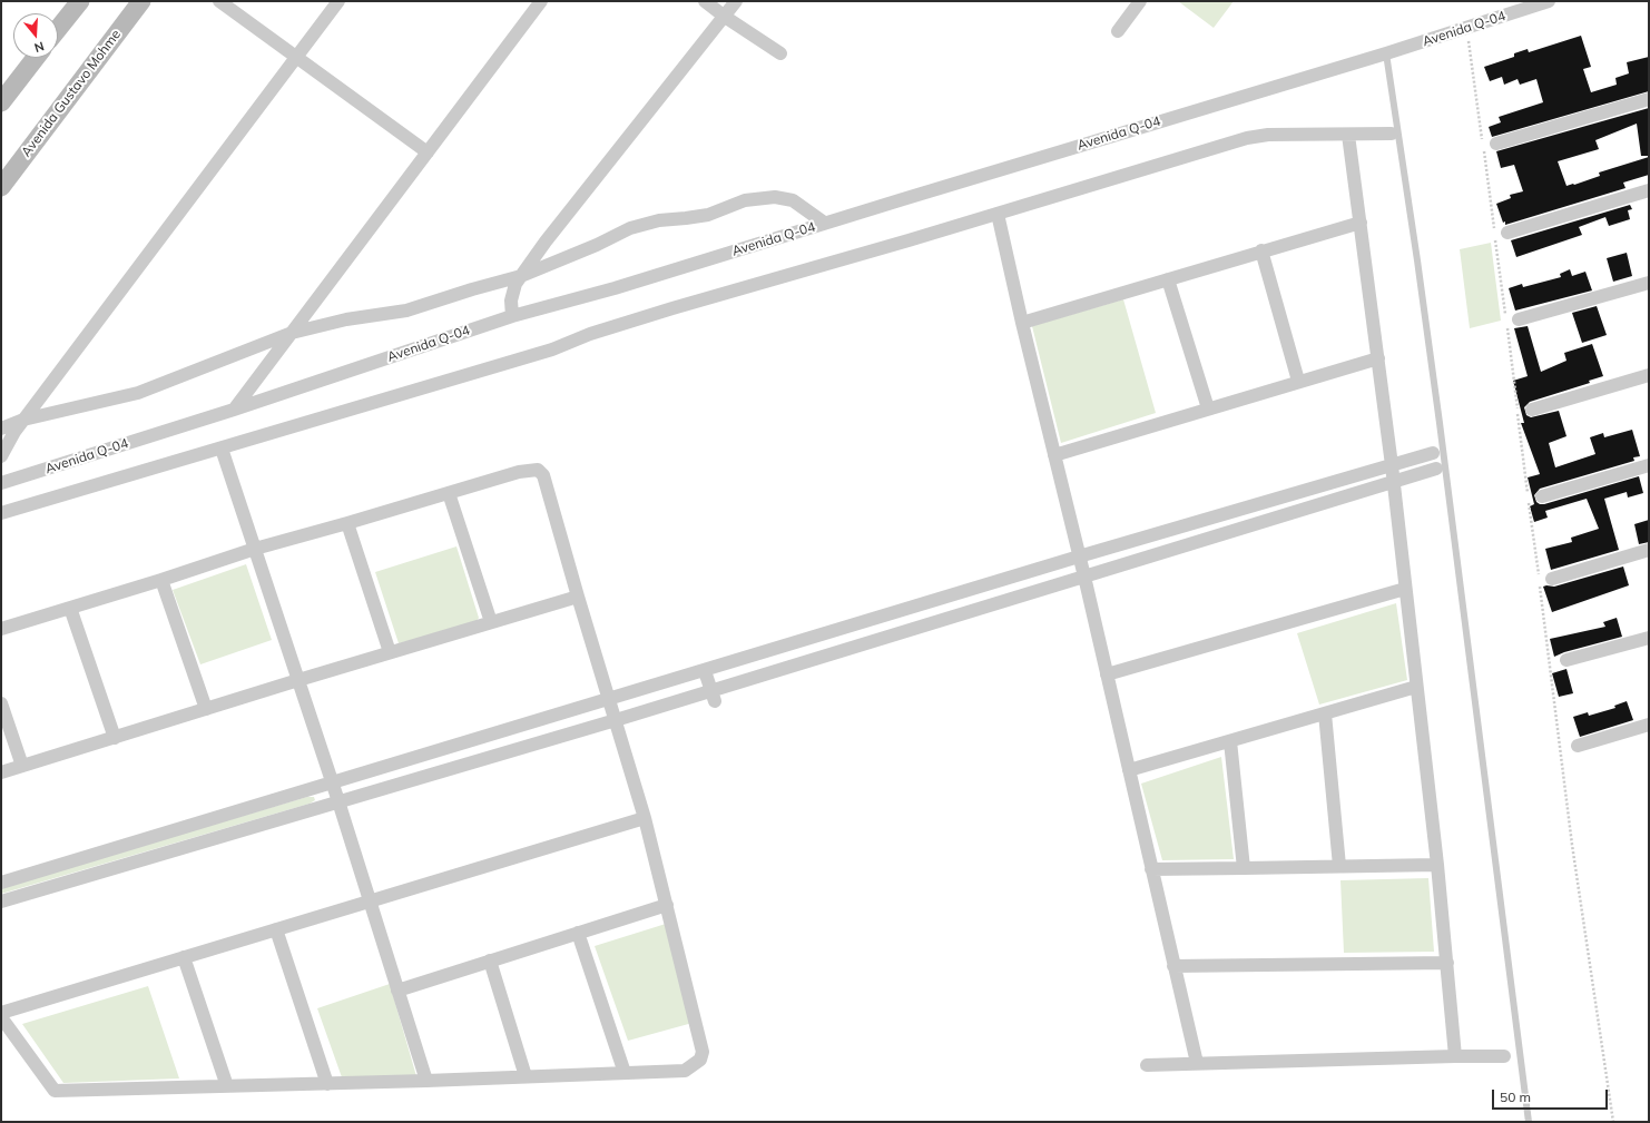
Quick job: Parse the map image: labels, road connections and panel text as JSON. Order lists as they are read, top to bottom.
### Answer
{
  "streets": {
    "street": ["Avenida Q-04", "Avenida Gustavo Mohme"]
  },
  "scale_bar": "50 m",
  "north": "bottom"
}
